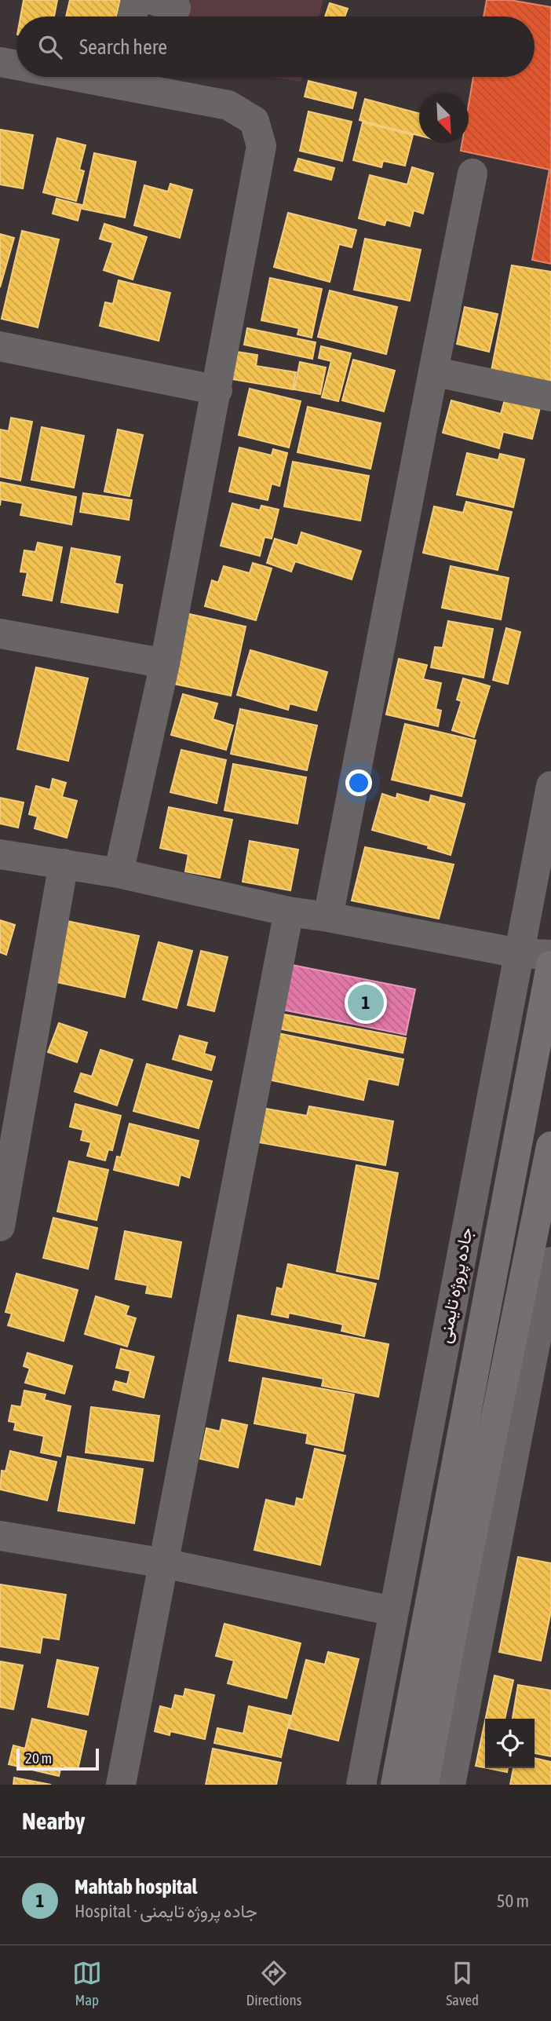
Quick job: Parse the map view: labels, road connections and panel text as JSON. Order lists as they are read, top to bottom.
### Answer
{
  "streets": {
    "main road": ["جاده پروژه تایمنی"]
  },
  "scale_bar": "20 m",
  "north": "bottom right",
  "page": {
    "search": "Search here",
    "pins": "1",
    "scale": "20 m",
    "heading": "Nearby",
    "list": [
      {
        "mark": "1",
        "name": "Mahtab hospital",
        "note": "Hospital · جاده پروژه تایمنی",
        "value": "50 m"
      }
    ],
    "nav": ["Map", "Directions", "Saved"]
  }
}
